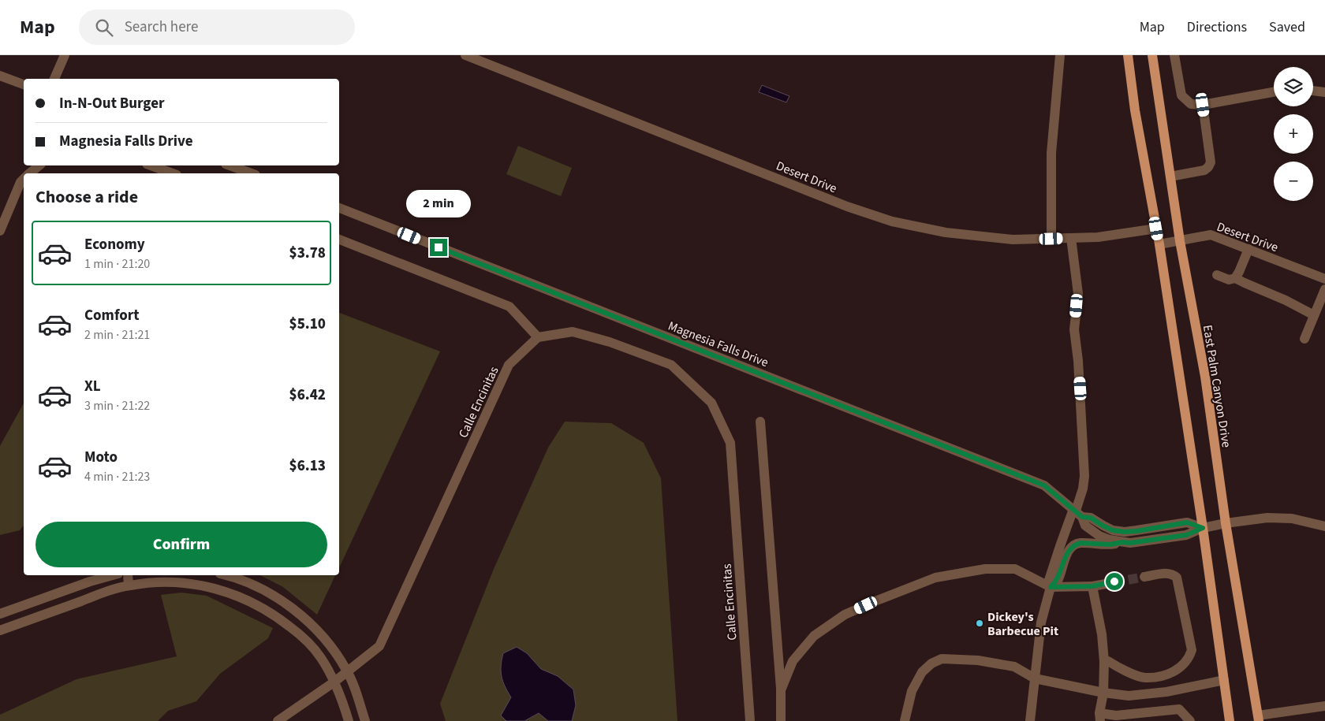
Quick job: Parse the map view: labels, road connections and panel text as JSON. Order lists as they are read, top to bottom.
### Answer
{
  "streets": {
    "main road": ["East Palm Canyon Drive"],
    "street": ["Desert Drive", "Magnesia Falls Drive", "Calle Encinitas"]
  },
  "crossings": [
    ["Desert Drive", "East Palm Canyon Drive"],
    ["Magnesia Falls Drive", "East Palm Canyon Drive"]
  ],
  "places": ["Dickey's Barbecue Pit"],
  "page": {
    "header": "Map",
    "search": "Search here",
    "nav": ["Map", "Directions", "Saved"],
    "map_buttons": ["+", "−"],
    "banner": ["In-N-Out Burger", "Magnesia Falls Drive"],
    "heading": "Choose a ride",
    "bubble": "2 min",
    "list": [
      {
        "name": "Economy",
        "note": "1 min · 21:20",
        "value": "$3.78"
      },
      {
        "name": "Comfort",
        "note": "2 min · 21:21",
        "value": "$5.10"
      },
      {
        "name": "XL",
        "note": "3 min · 21:22",
        "value": "$6.42"
      },
      {
        "name": "Moto",
        "note": "4 min · 21:23",
        "value": "$6.13"
      }
    ],
    "buttons": "Confirm"
  }
}
